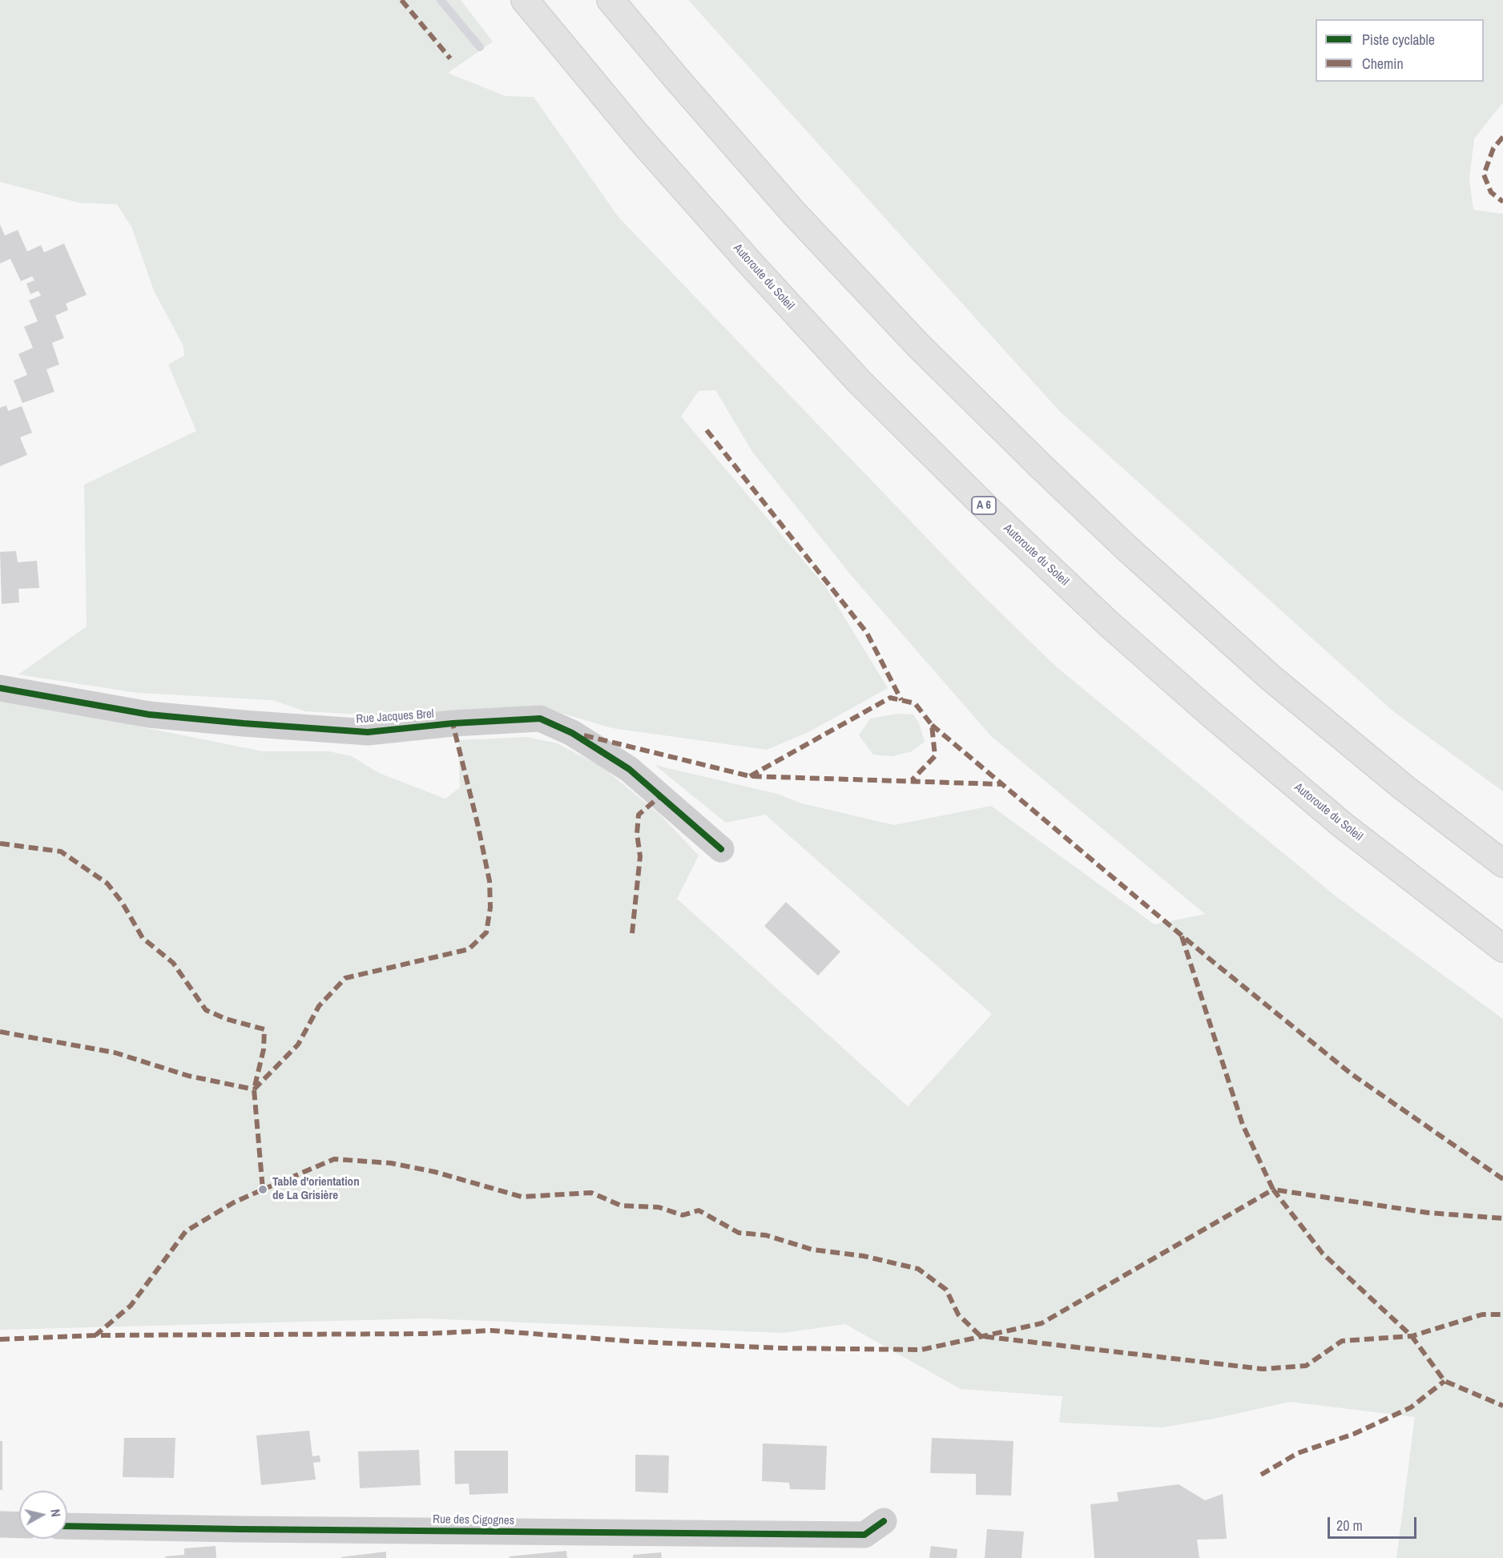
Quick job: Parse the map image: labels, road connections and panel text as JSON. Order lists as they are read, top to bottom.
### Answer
{
  "streets": {
    "highway": ["Autoroute du Soleil", "A 6"],
    "street": ["Rue Jacques Brel", "Rue des Cigognes"]
  },
  "places": ["Table d'orientation de La Grisière"],
  "legend": ["Piste cyclable", "Chemin"],
  "scale_bar": "20 m",
  "north": "right"
}
